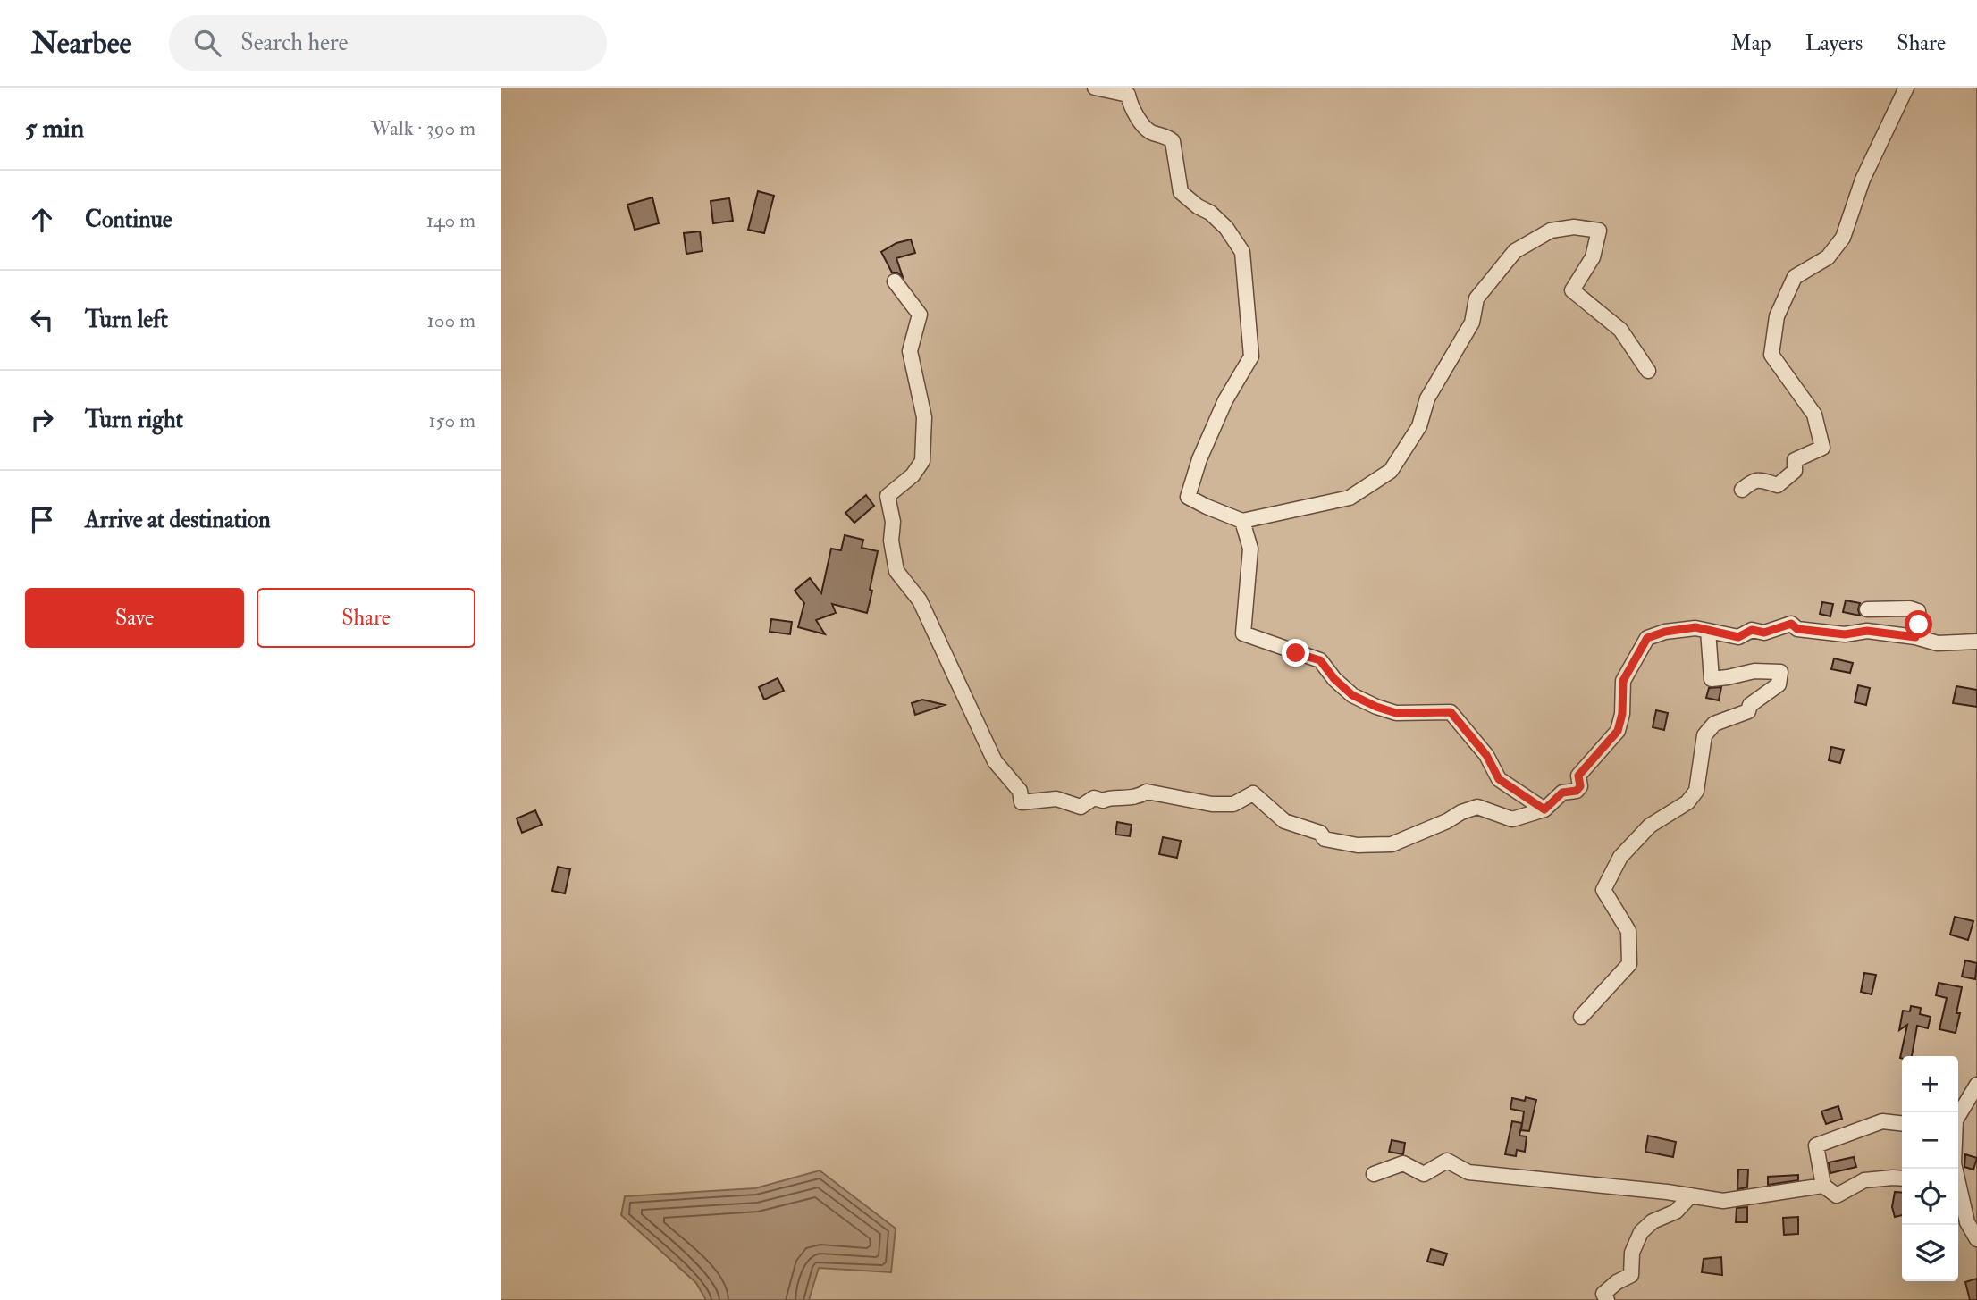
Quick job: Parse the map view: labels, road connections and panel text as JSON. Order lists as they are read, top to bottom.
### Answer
{
  "page": {
    "header": "Nearbee",
    "search": "Search here",
    "nav": ["Map", "Layers", "Share"],
    "heading": ["5 min", "Walk · 390 m"],
    "list": [
      ["Continue", "140 m"],
      ["Turn left", "100 m"],
      ["Turn right", "150 m"],
      "Arrive at destination"
    ],
    "buttons": ["Save", "Share"],
    "map_buttons": ["+", "−"]
  }
}
